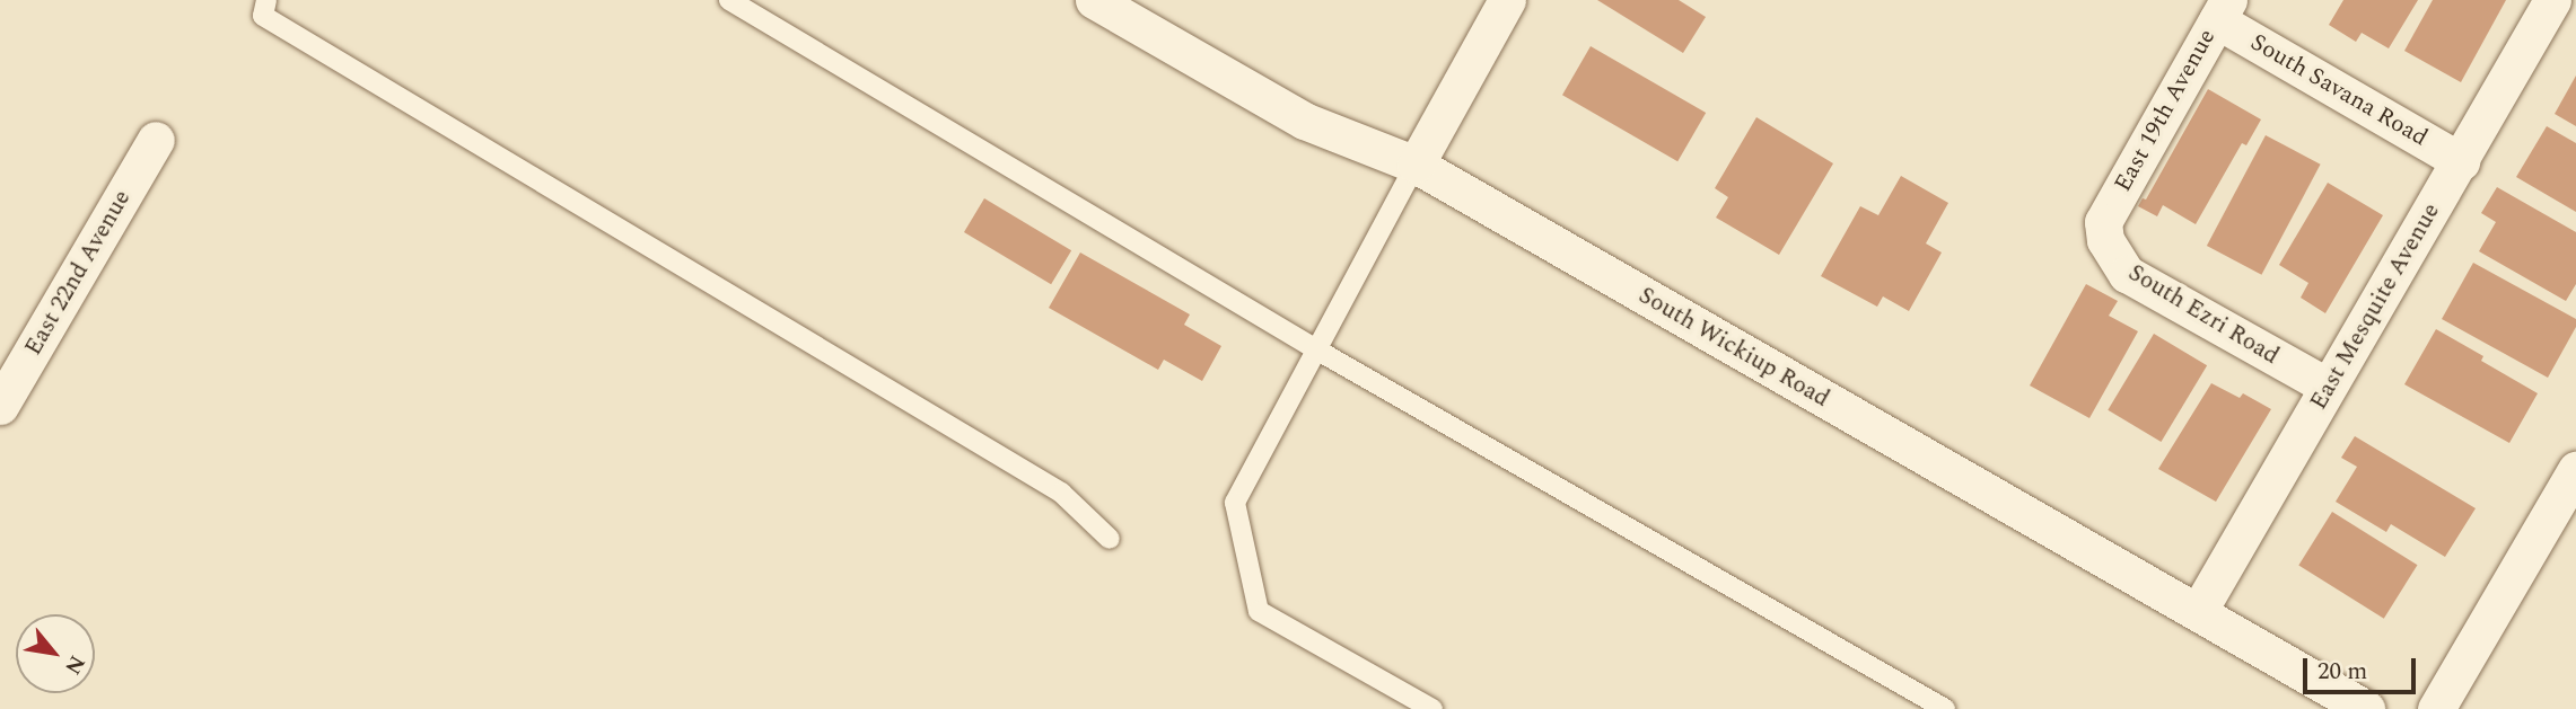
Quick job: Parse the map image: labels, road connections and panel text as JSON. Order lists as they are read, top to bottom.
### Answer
{
  "streets": {
    "street": [
      "South Savana Road",
      "East 19th Avenue",
      "East 22nd Avenue",
      "East Mesquite Avenue",
      "South Ezri Road",
      "South Wickiup Road"
    ]
  },
  "crossings": [
    ["South Savana Road", "East 19th Avenue"],
    ["South Savana Road", "East Mesquite Avenue"],
    ["East 19th Avenue", "South Ezri Road"],
    ["East Mesquite Avenue", "South Ezri Road"],
    ["East Mesquite Avenue", "South Wickiup Road"]
  ],
  "scale_bar": "20 m",
  "north": "bottom right"
}
